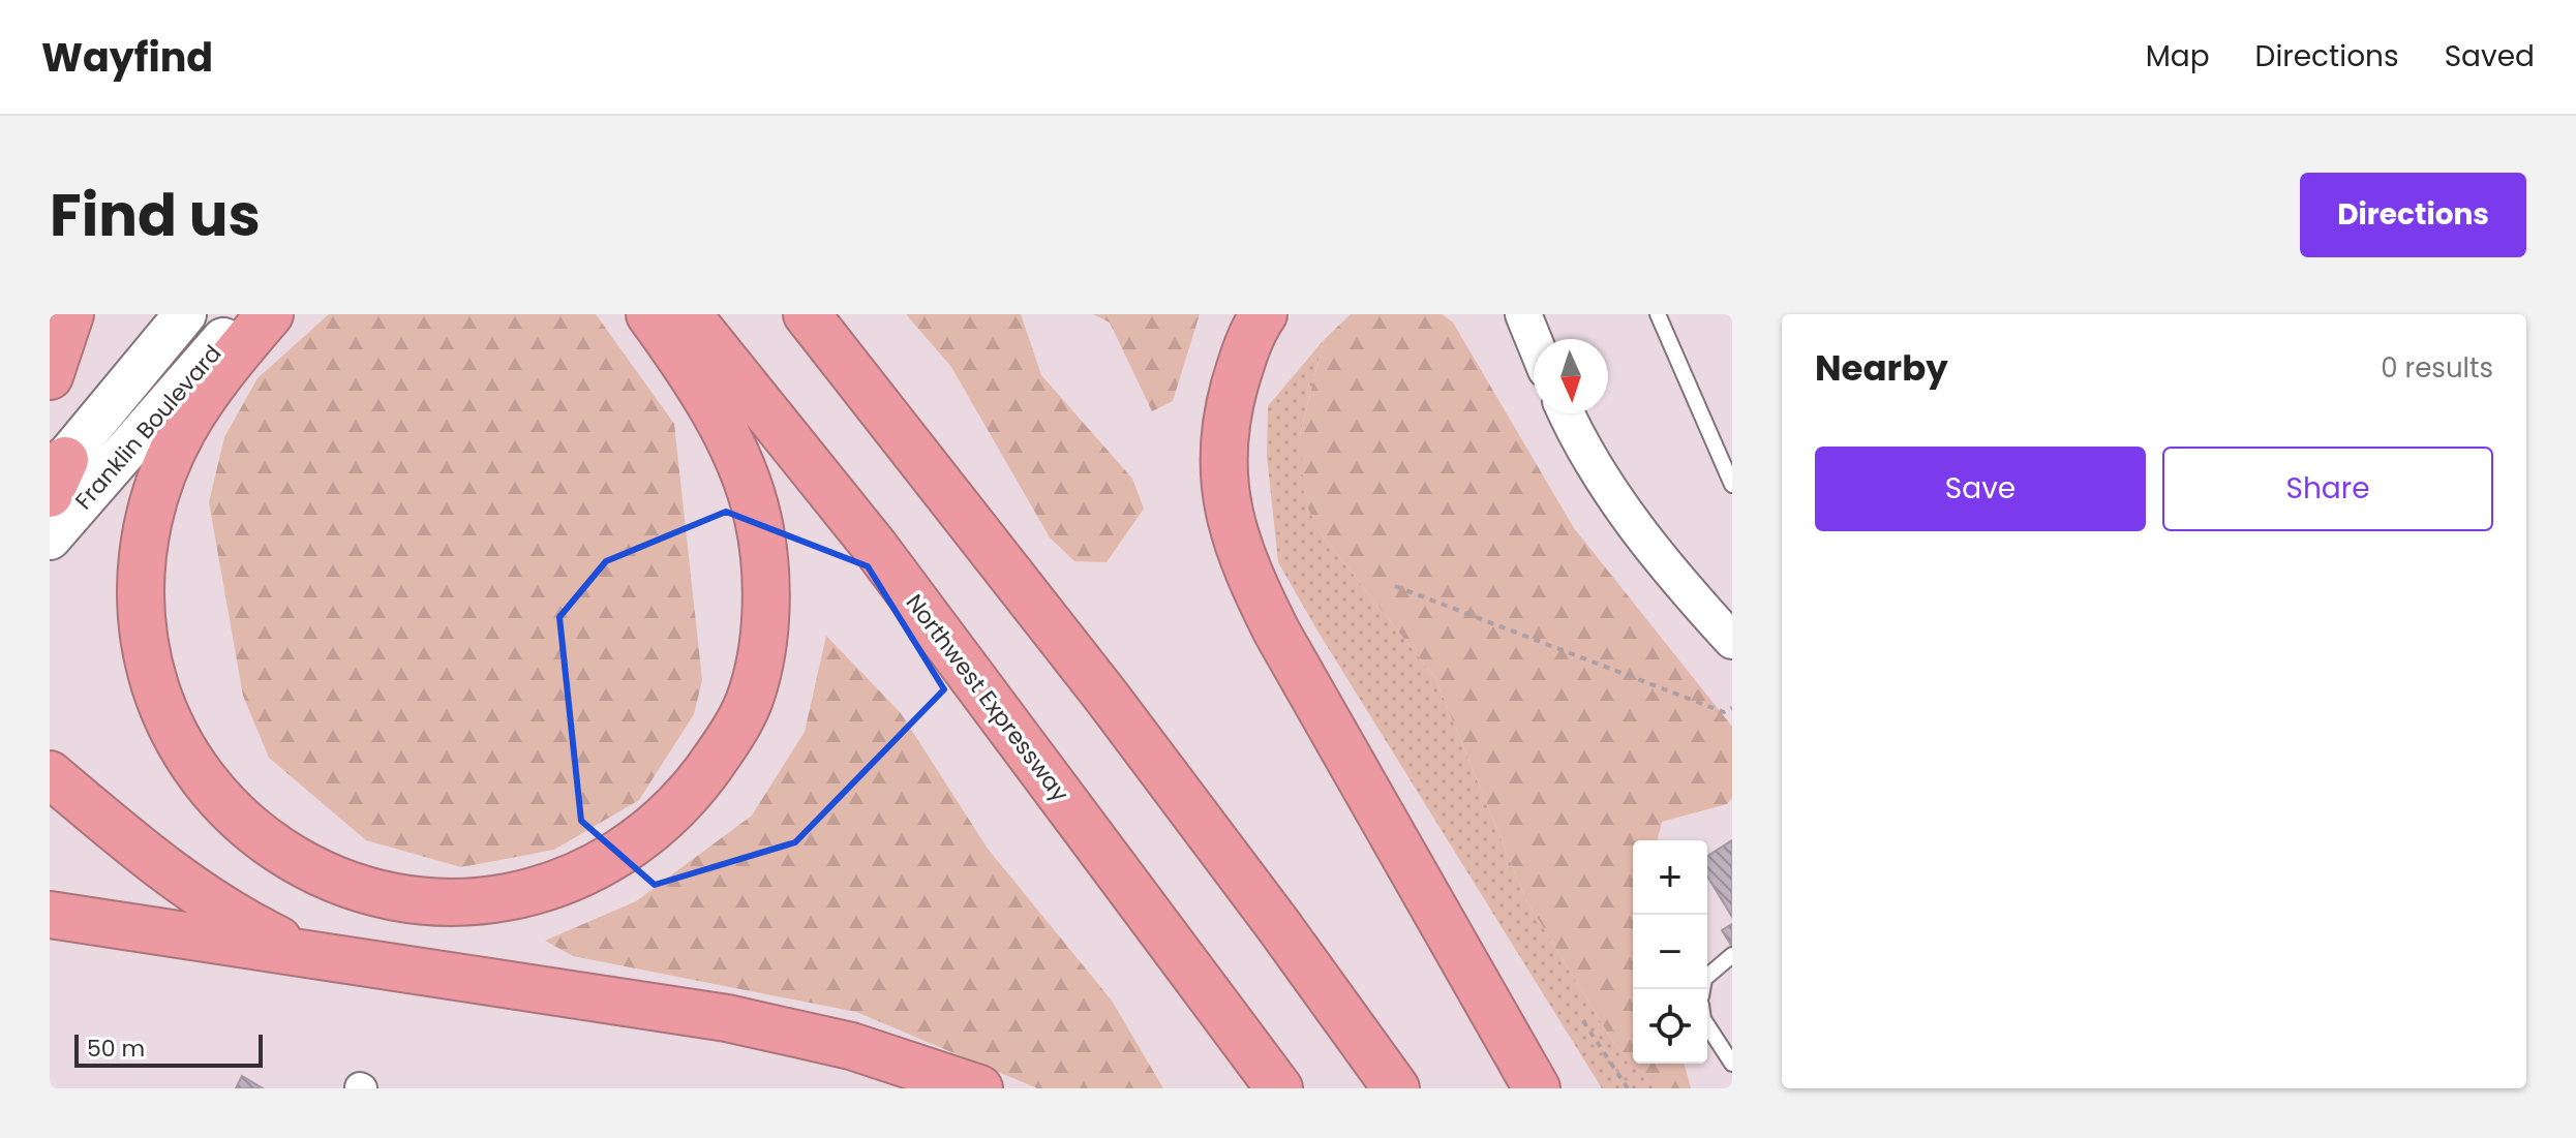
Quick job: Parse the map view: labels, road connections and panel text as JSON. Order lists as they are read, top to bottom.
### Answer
{
  "streets": {
    "highway": ["Northwest Expressway"],
    "main road": ["Franklin Boulevard"]
  },
  "scale_bar": "50 m",
  "north": "bottom",
  "page": {
    "header": "Wayfind",
    "nav": ["Map", "Directions", "Saved"],
    "title": "Find us",
    "buttons": [
      "Directions",
      ["Save", "Share"]
    ],
    "heading": ["Nearby", "0 results"],
    "map_buttons": ["+", "−"],
    "scale": "50 m"
  }
}
